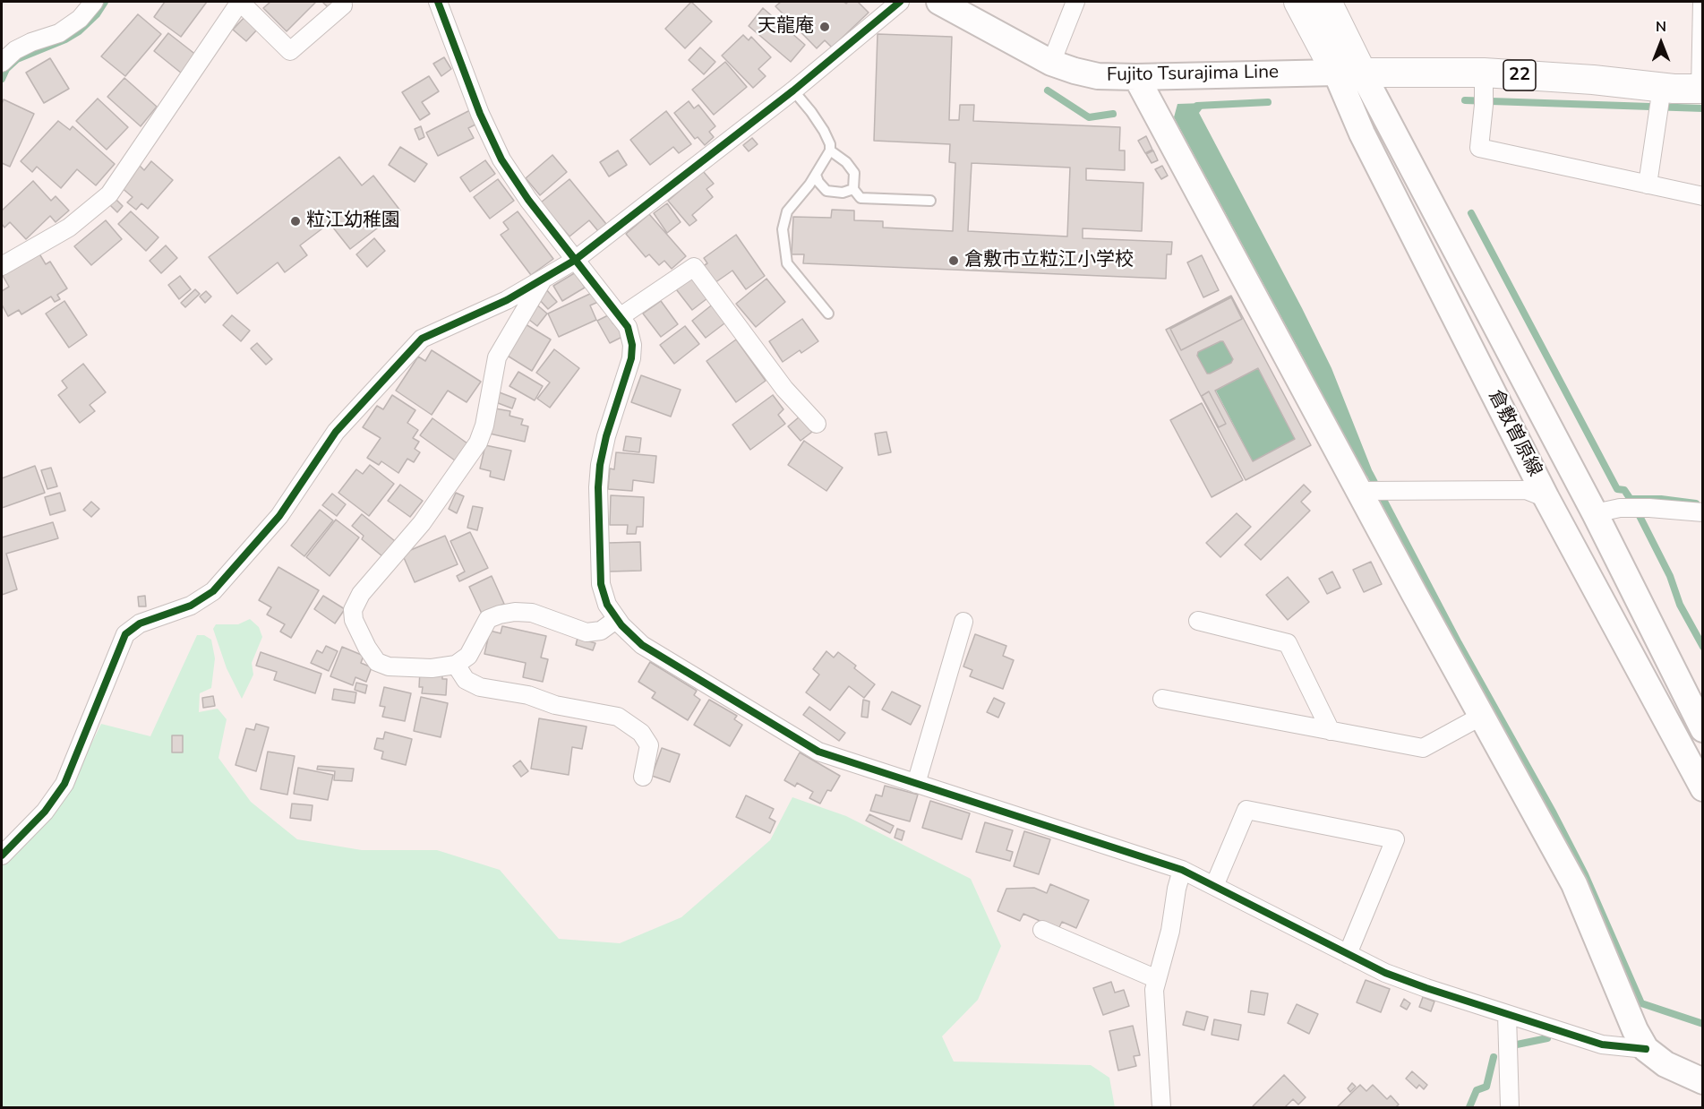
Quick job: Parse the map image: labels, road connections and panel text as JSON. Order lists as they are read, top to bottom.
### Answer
{
  "streets": {
    "main road": ["22"],
    "street": ["Fujito Tsurajima Line", "倉敷曽原線"]
  },
  "crossings": [
    ["Fujito Tsurajima Line", "22"],
    ["Fujito Tsurajima Line", "倉敷曽原線"],
    ["22", "倉敷曽原線"]
  ],
  "places": ["天龍庵", "粒江幼稚園", "倉敷市立粒江小学校"],
  "north": "top"
}
